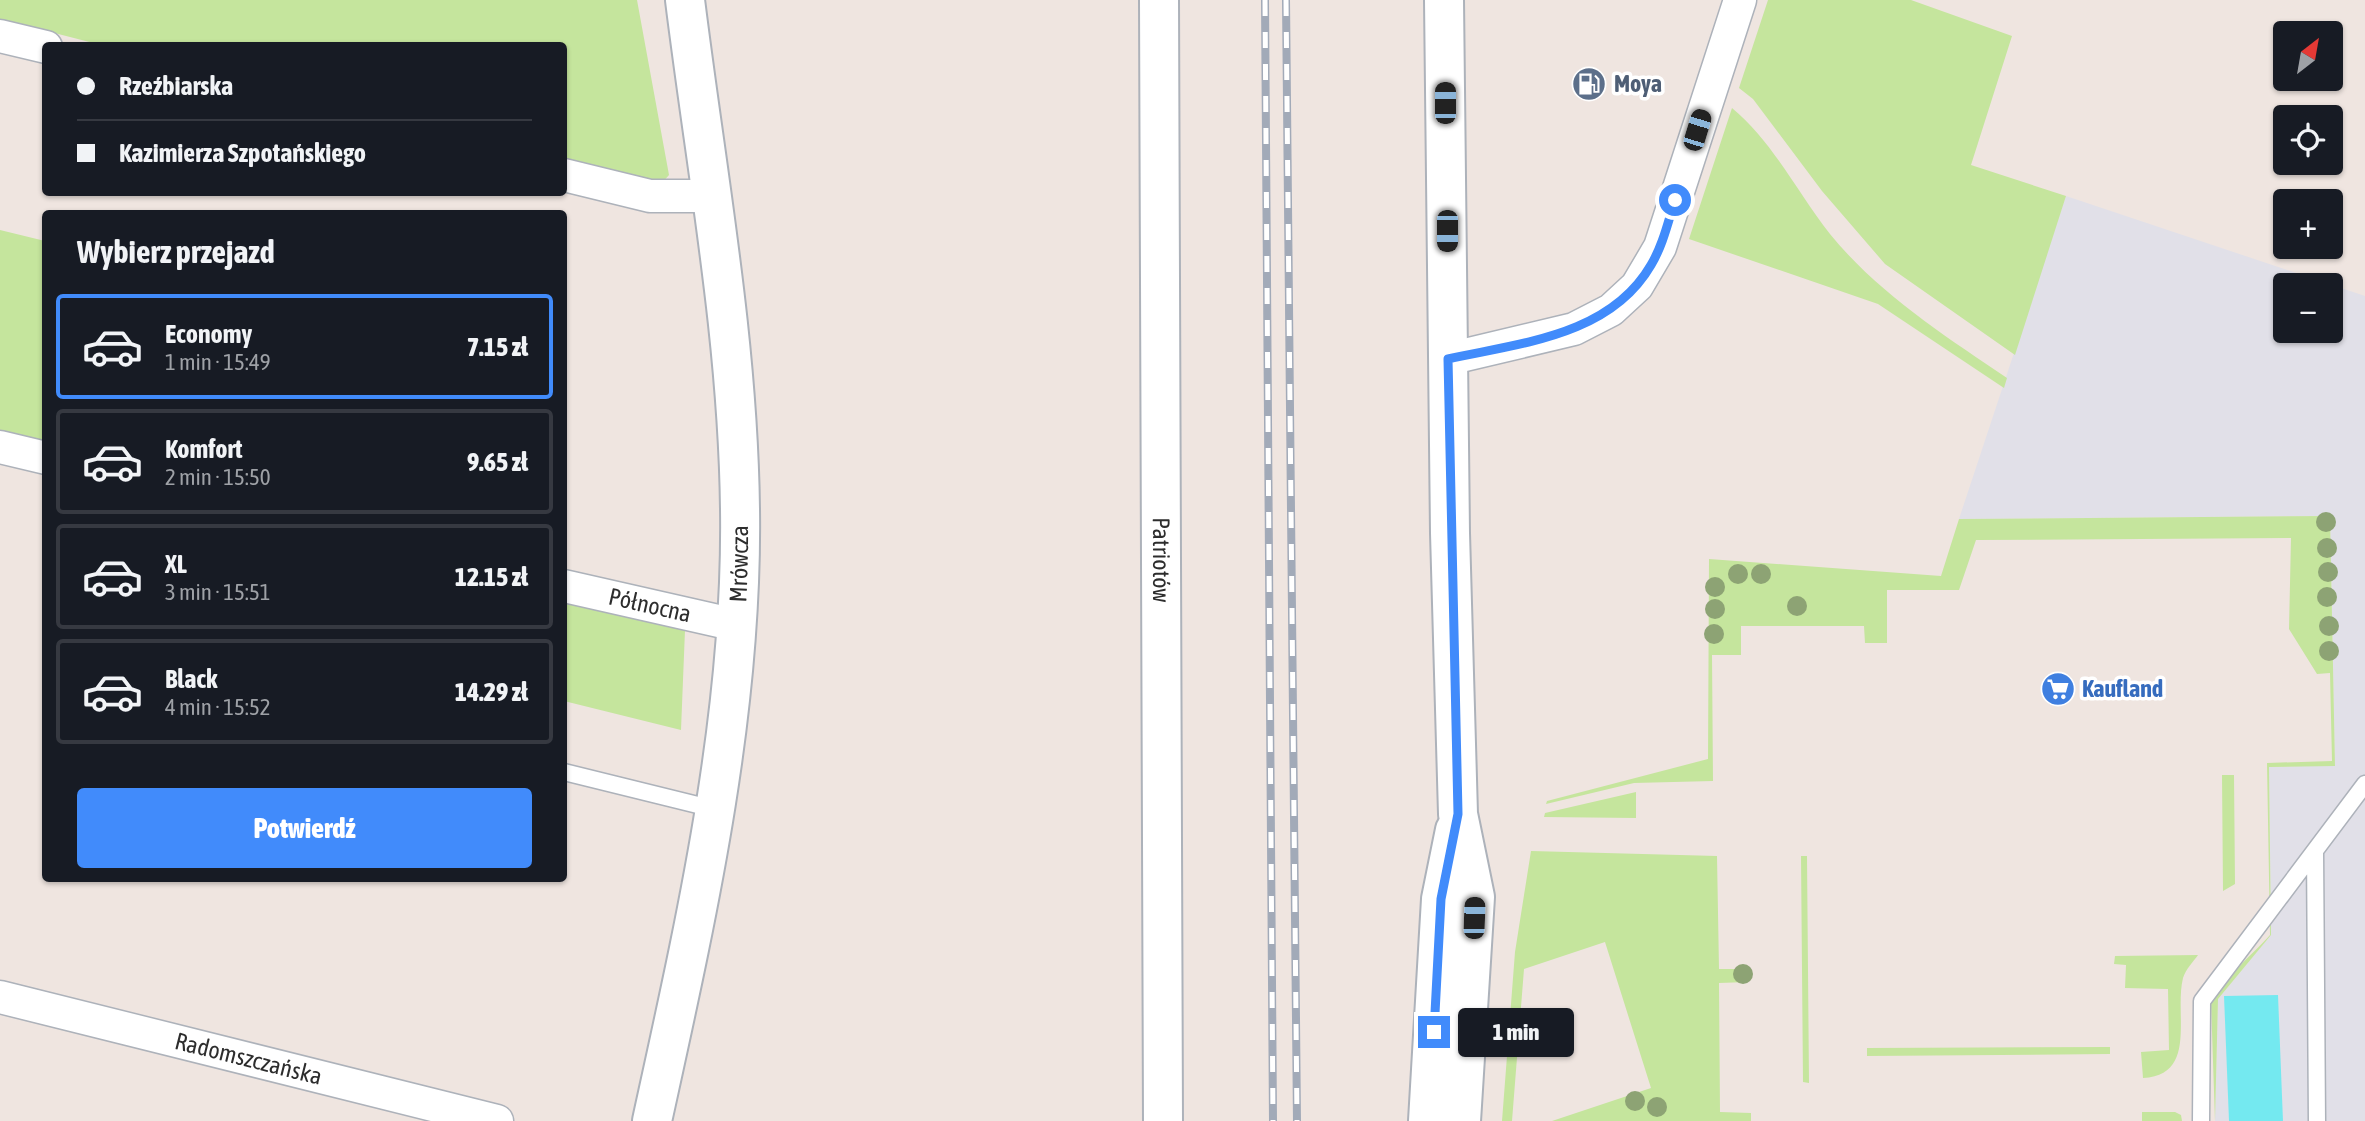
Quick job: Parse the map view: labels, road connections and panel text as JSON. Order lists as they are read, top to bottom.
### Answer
{
  "streets": {
    "main road": ["Patriotów", "Mrówcza"],
    "street": ["Północna", "Radomszczańska"]
  },
  "crossings": [
    ["Mrówcza", "Północna"]
  ],
  "places": {
    "fuel station": ["Moya"],
    "supermarket": ["Kaufland"]
  },
  "north": "top right",
  "page": {
    "map_buttons": ["+", "−"],
    "banner": ["Rzeźbiarska", "Kazimierza Szpotańskiego"],
    "heading": "Wybierz przejazd",
    "list": [
      {
        "name": "Economy",
        "note": "1 min · 15:49",
        "value": "7.15 zł"
      },
      {
        "name": "Komfort",
        "note": "2 min · 15:50",
        "value": "9.65 zł"
      },
      {
        "name": "XL",
        "note": "3 min · 15:51",
        "value": "12.15 zł"
      },
      {
        "name": "Black",
        "note": "4 min · 15:52",
        "value": "14.29 zł"
      }
    ],
    "buttons": "Potwierdź",
    "bubble": "1 min"
  }
}
